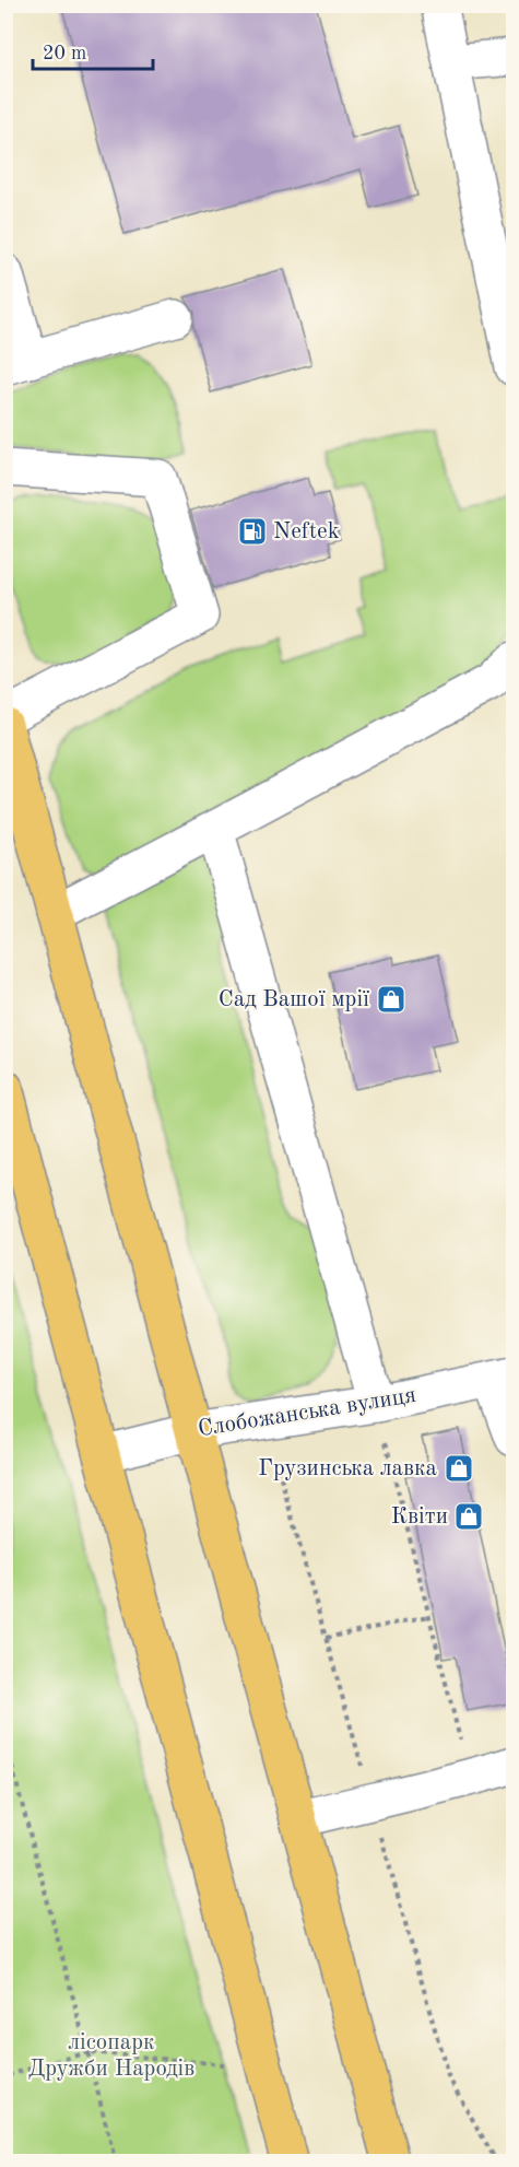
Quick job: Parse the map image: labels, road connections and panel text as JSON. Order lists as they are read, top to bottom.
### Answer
{
  "streets": {
    "street": ["Слобожанська вулиця"]
  },
  "parks": ["лісопарк Дружби Народів"],
  "places": {
    "fuel station": ["Neftek"],
    "shop": ["Сад Вашої мрії", "Грузинська лавка", "Квіти"]
  },
  "scale_bar": "20 m"
}
